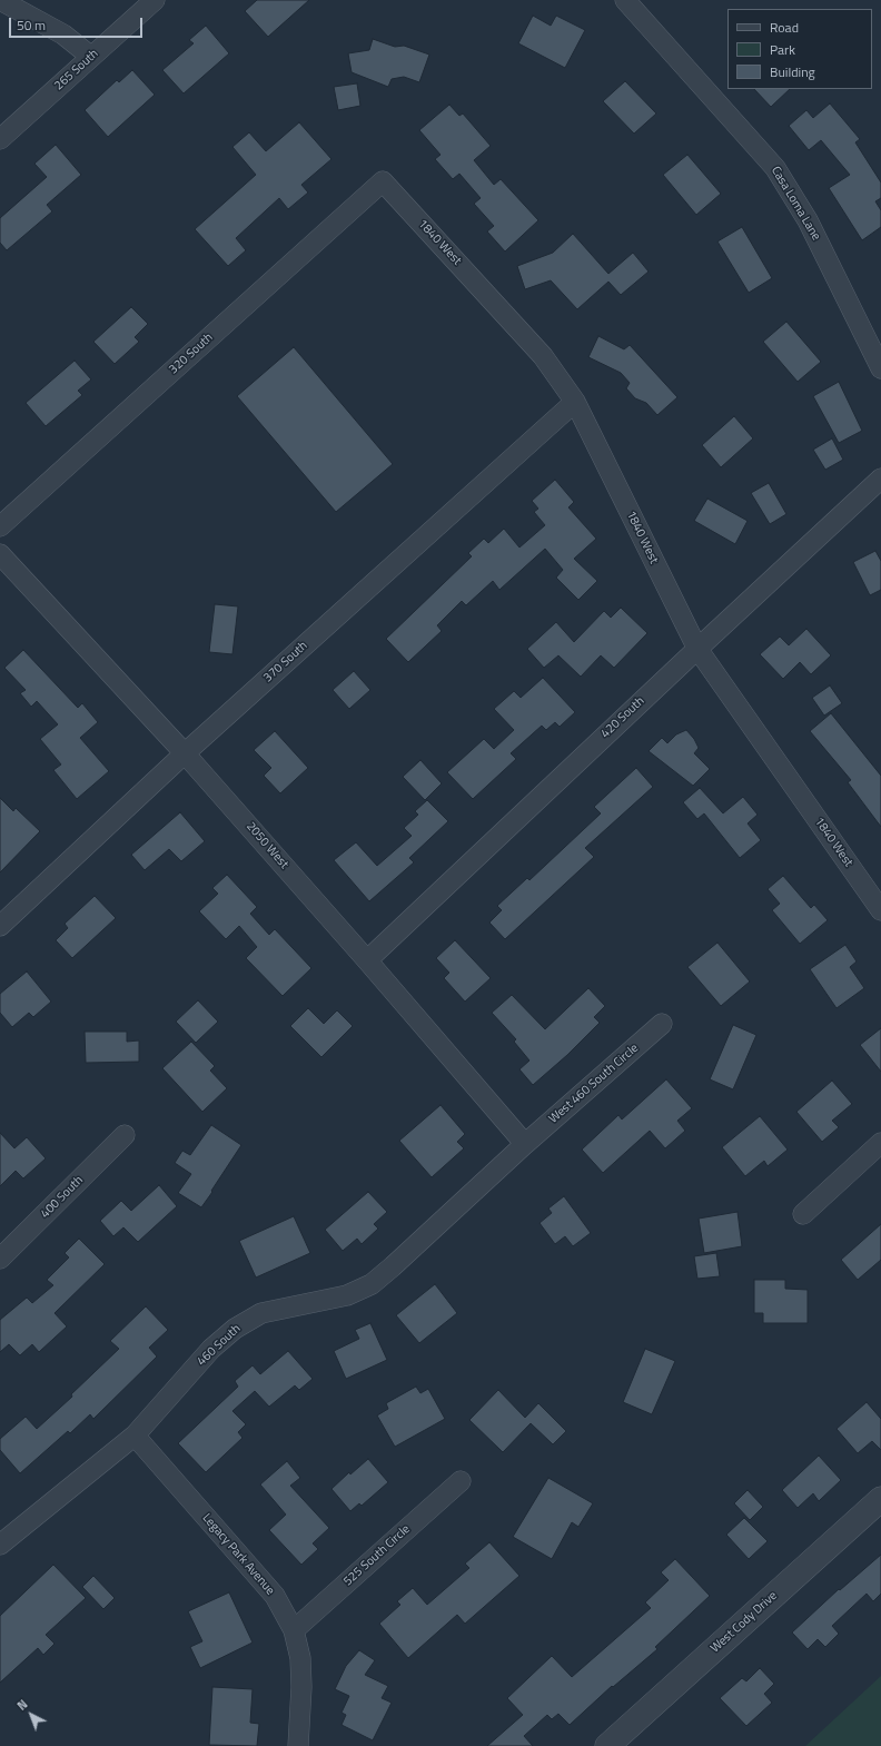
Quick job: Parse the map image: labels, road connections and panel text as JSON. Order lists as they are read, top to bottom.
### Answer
{
  "streets": {
    "street": [
      "265 South",
      "Casa Loma Lane",
      "1840 West",
      "320 South",
      "370 South",
      "420 South",
      "2050 West",
      "West 460 South Circle",
      "400 South",
      "460 South",
      "Legacy Park Avenue",
      "525 South Circle",
      "West Cody Drive"
    ]
  },
  "crossings": [
    ["1840 West", "320 South"],
    ["1840 West", "370 South"],
    ["1840 West", "420 South"],
    ["370 South", "2050 West"],
    ["420 South", "2050 West"],
    ["2050 West", "West 460 South Circle"],
    ["2050 West", "460 South"],
    ["West 460 South Circle", "460 South"],
    ["460 South", "Legacy Park Avenue"],
    ["Legacy Park Avenue", "525 South Circle"]
  ],
  "legend": ["Road", "Park", "Building"],
  "scale_bar": "50 m",
  "north": "top left"
}
